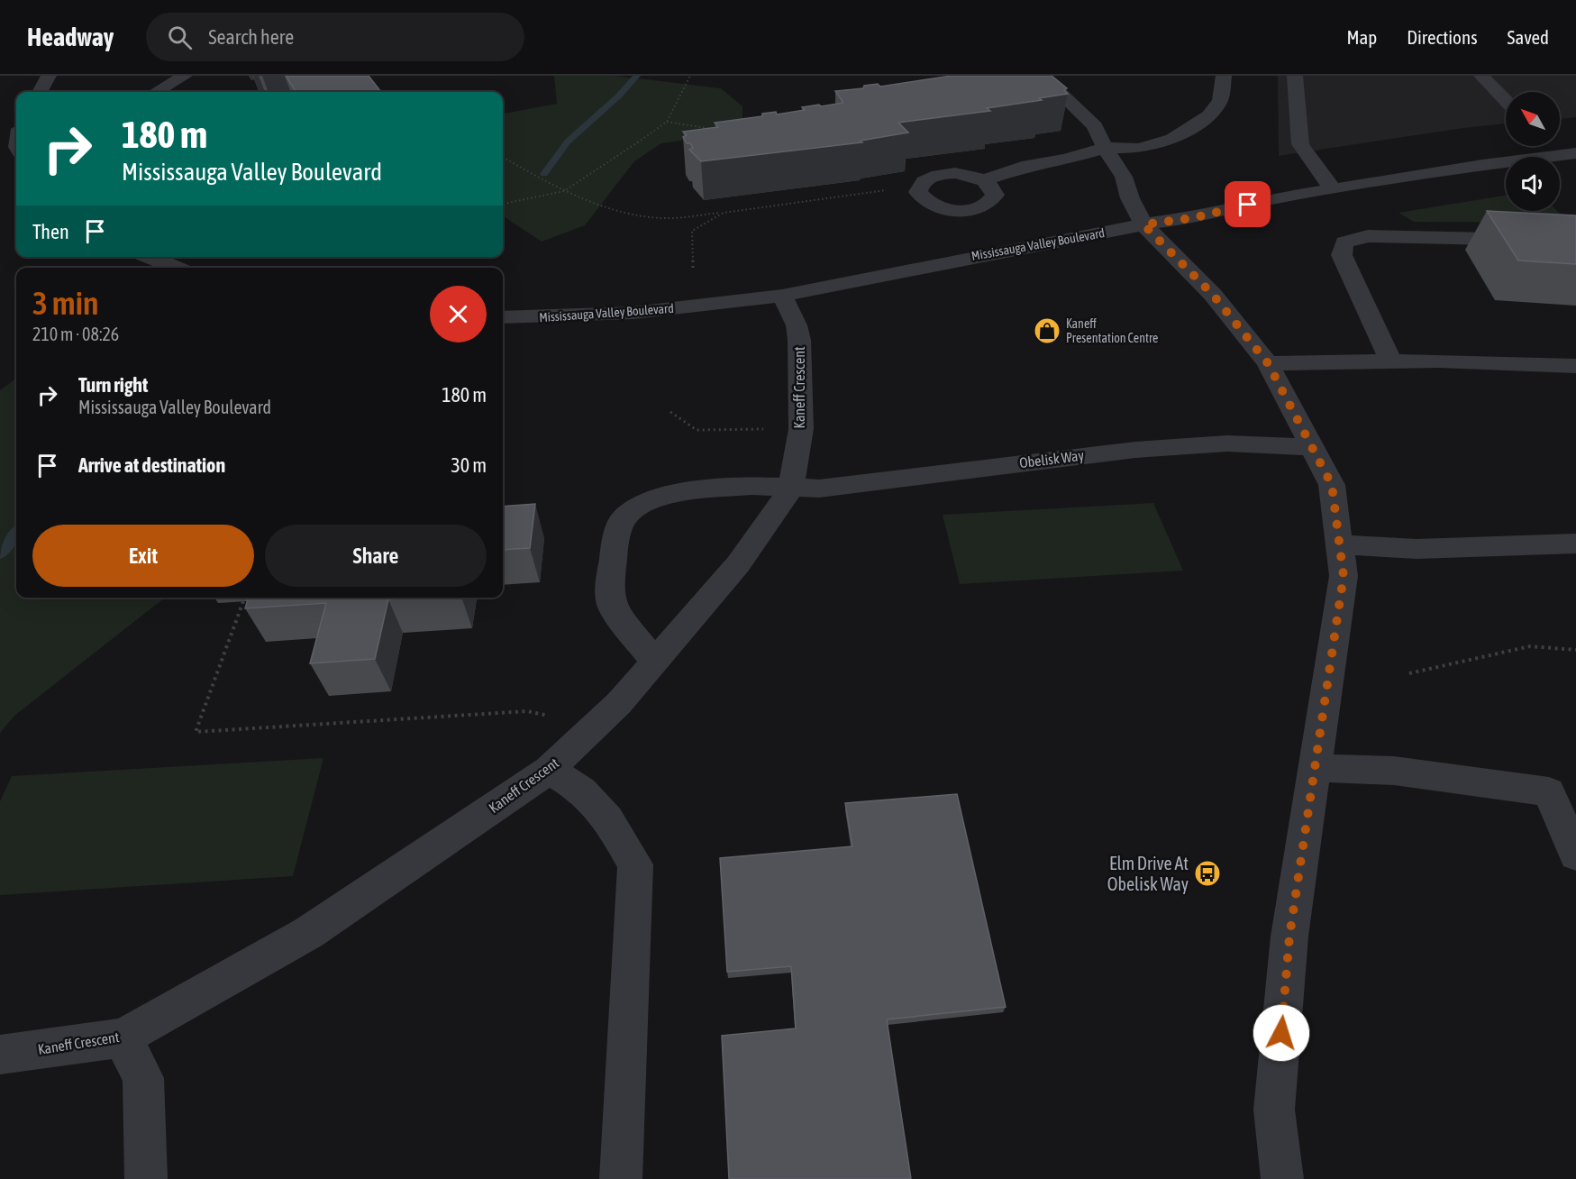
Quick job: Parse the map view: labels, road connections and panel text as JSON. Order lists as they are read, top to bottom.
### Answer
{
  "streets": {
    "street": ["Mississauga Valley Boulevard", "Kaneff Crescent", "Obelisk Way"]
  },
  "crossings": [
    ["Mississauga Valley Boulevard", "Kaneff Crescent"],
    ["Kaneff Crescent", "Obelisk Way"]
  ],
  "places": {
    "shop": ["Kaneff Presentation Centre"],
    "bus stop": ["Elm Drive At Obelisk Way"]
  },
  "north": "top left",
  "page": {
    "header": "Headway",
    "search": "Search here",
    "nav": ["Map", "Directions", "Saved"],
    "turn": ["180 m", "Mississauga Valley Boulevard"],
    "then": "Then",
    "heading": ["3 min", "210 m · 08:26"],
    "list": [
      {
        "name": "Turn right",
        "note": "Mississauga Valley Boulevard",
        "value": "180 m"
      },
      {
        "name": "Arrive at destination",
        "value": "30 m"
      }
    ],
    "buttons": ["Exit", "Share"]
  }
}
